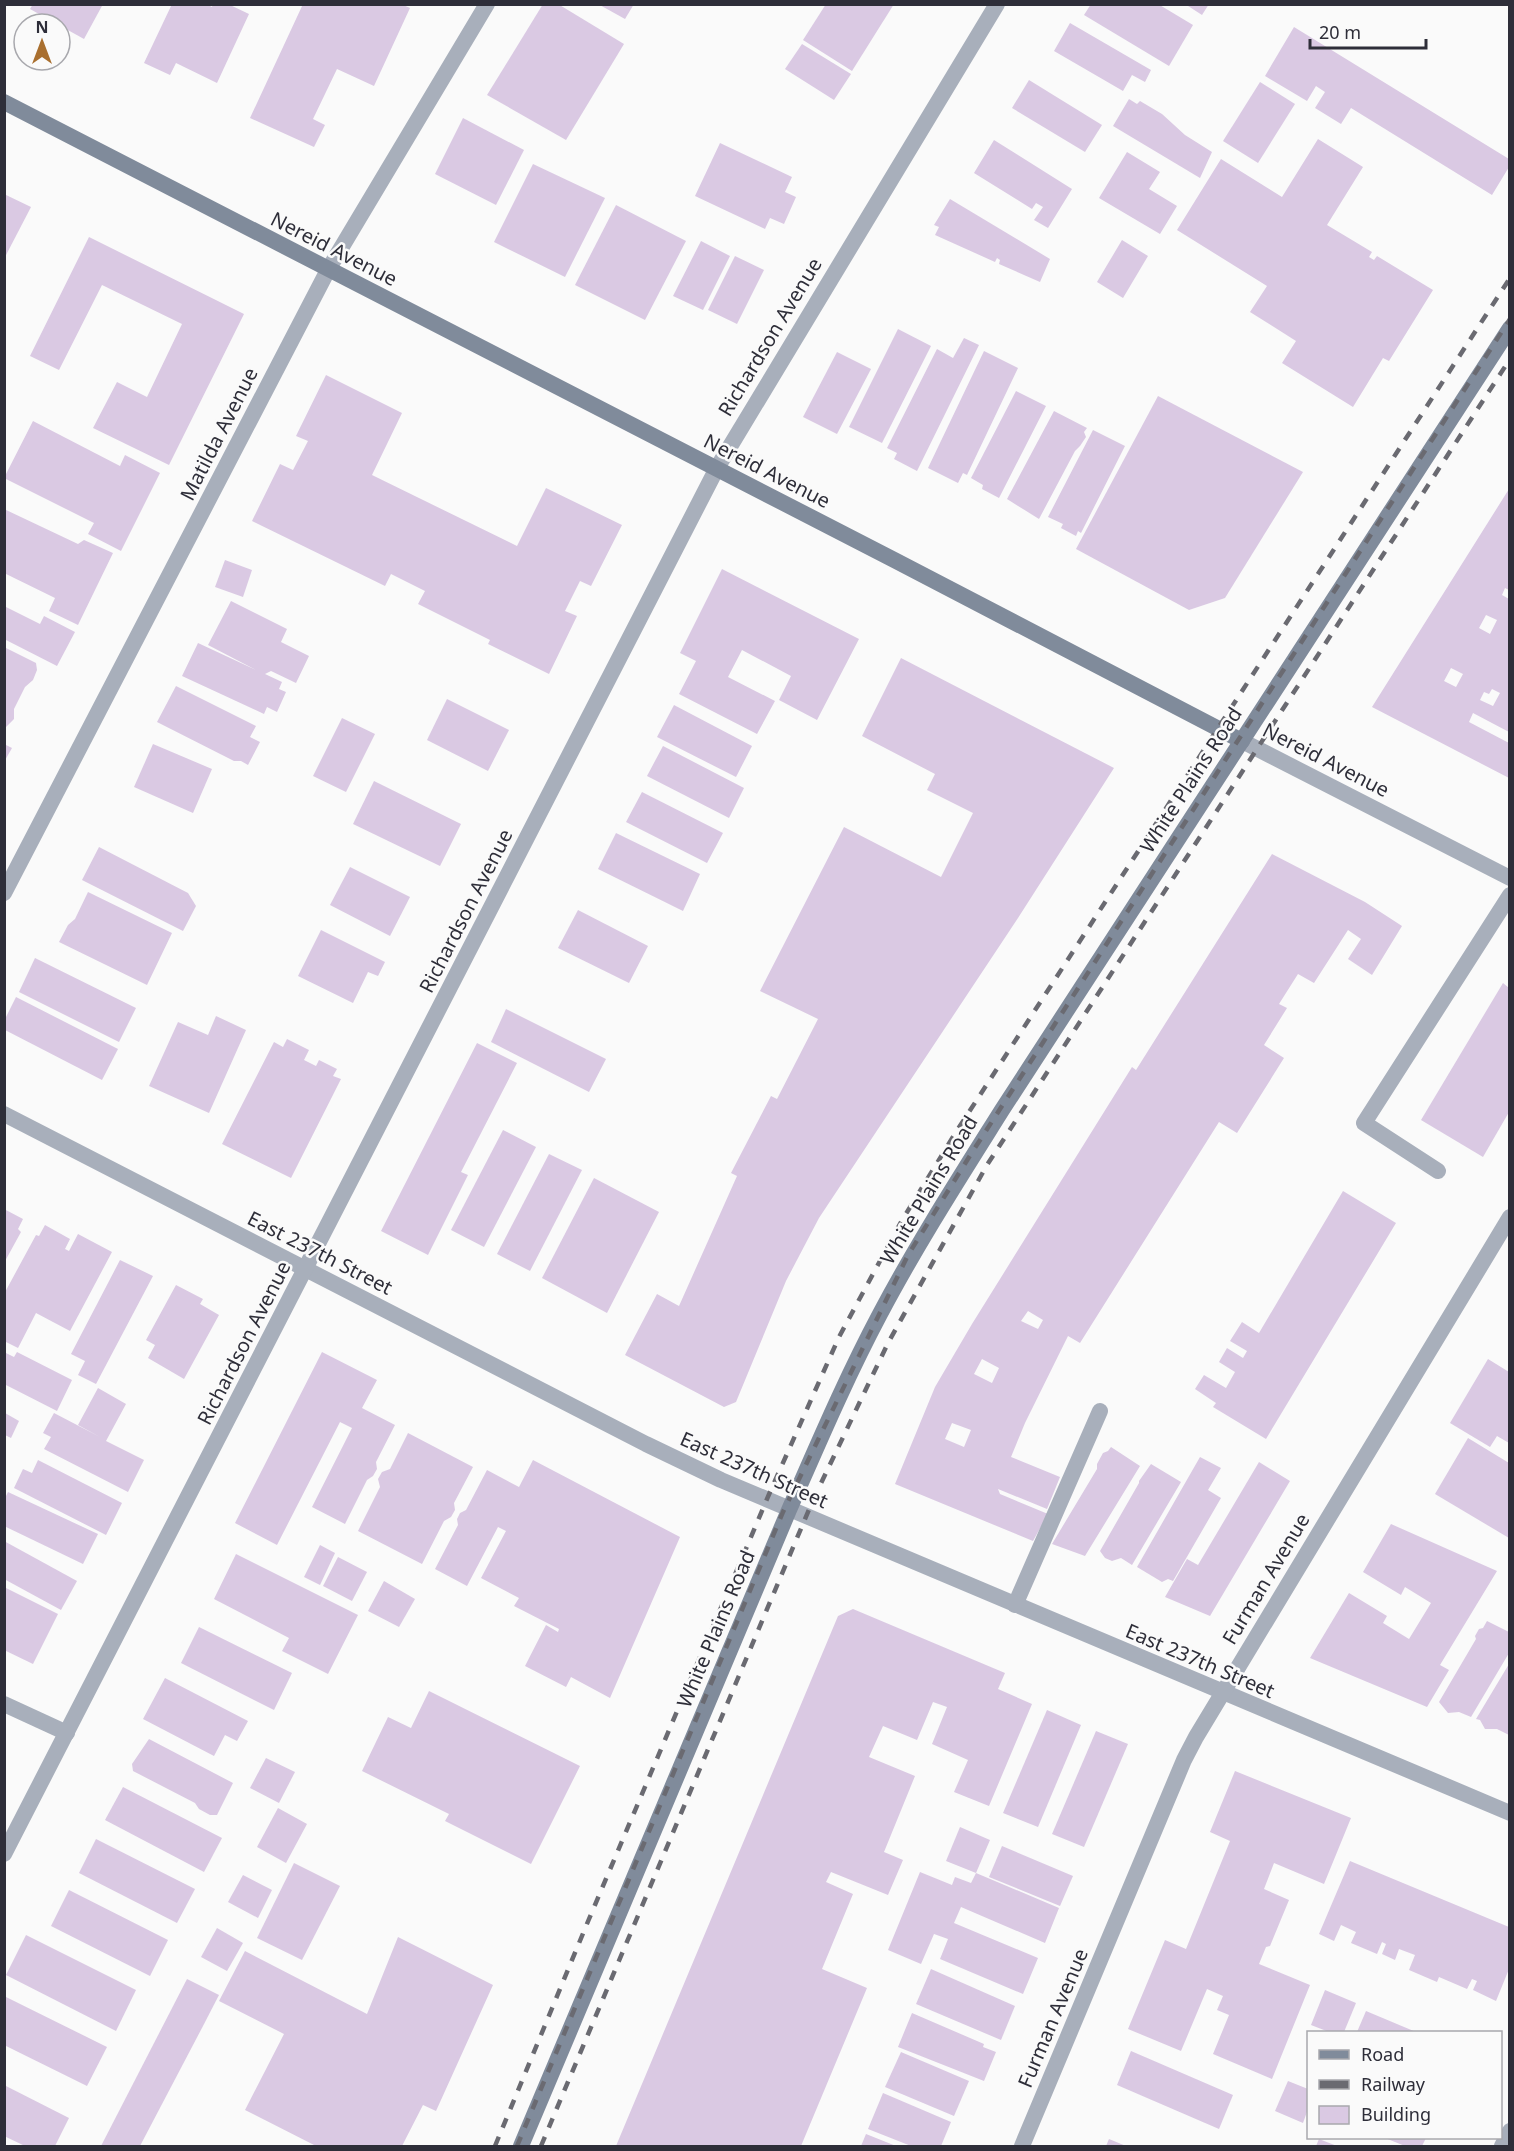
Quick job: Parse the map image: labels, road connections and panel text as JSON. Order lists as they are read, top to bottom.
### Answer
{
  "streets": {
    "main road": ["Nereid Avenue", "White Plains Road"],
    "street": [
      "Richardson Avenue",
      "Matilda Avenue",
      "East 237th Street",
      "Furman Avenue"
    ]
  },
  "crossings": [
    ["Nereid Avenue", "Richardson Avenue"],
    ["Nereid Avenue", "Matilda Avenue"],
    ["Nereid Avenue", "White Plains Road"],
    ["Richardson Avenue", "East 237th Street"],
    ["White Plains Road", "East 237th Street"],
    ["East 237th Street", "Furman Avenue"]
  ],
  "legend": ["Road", "Railway", "Building"],
  "scale_bar": "20 m",
  "north": "top"
}
